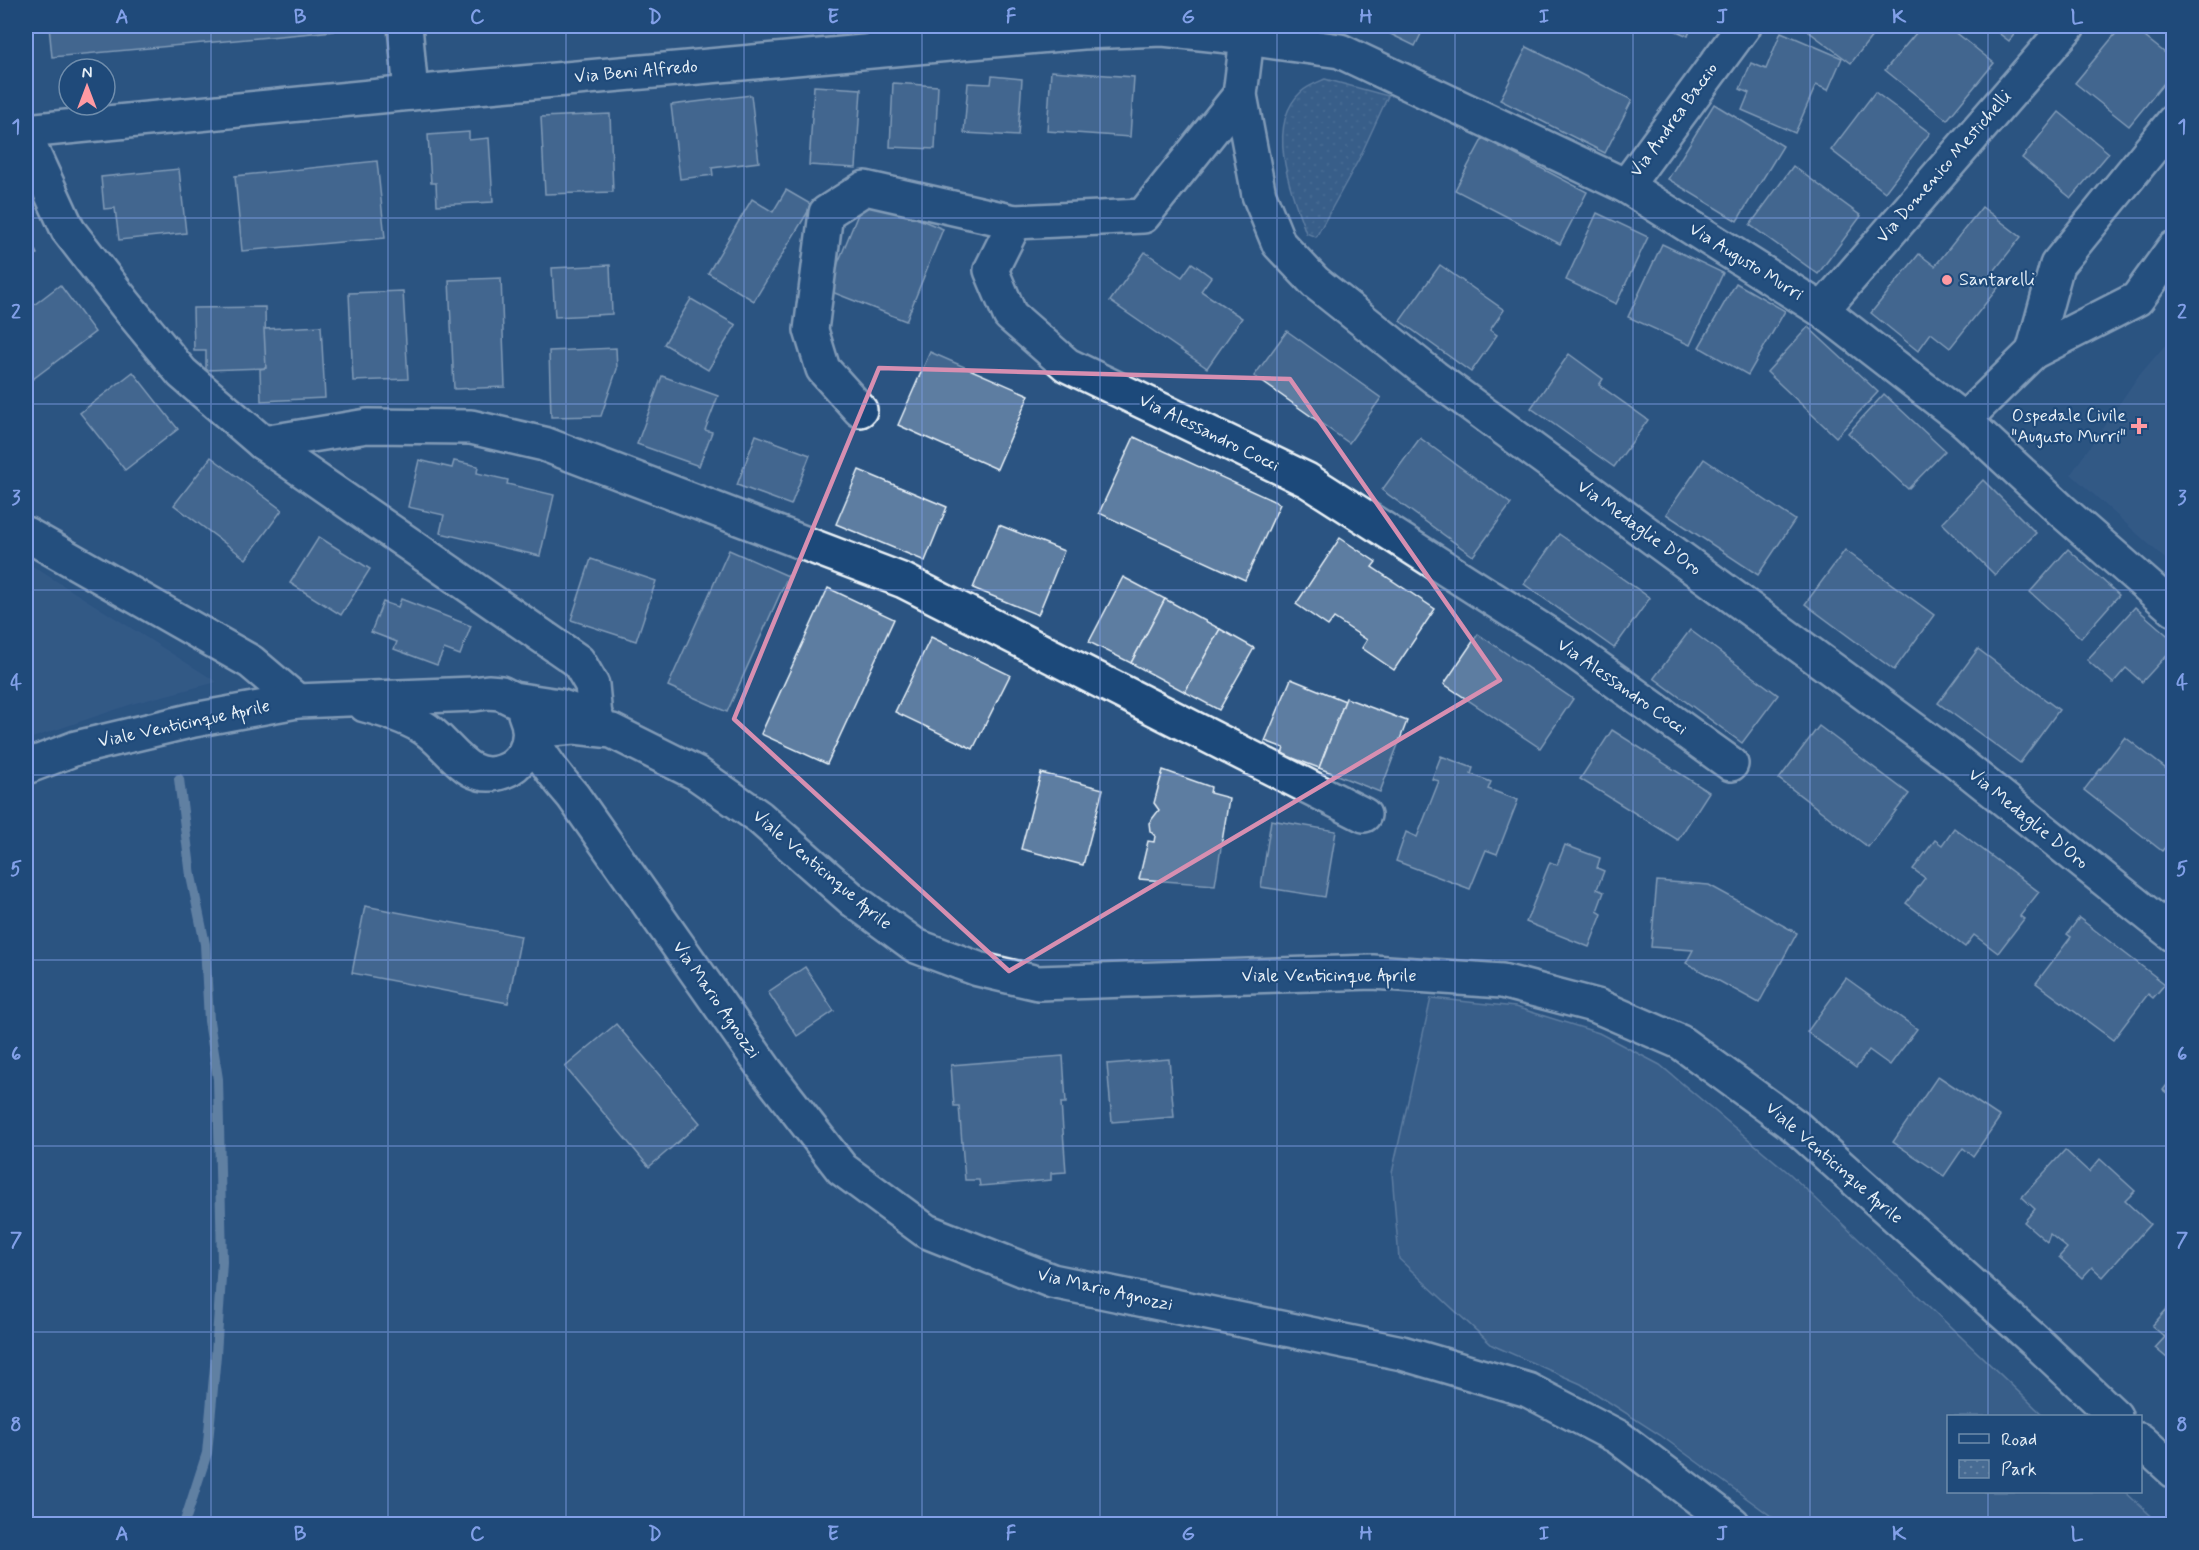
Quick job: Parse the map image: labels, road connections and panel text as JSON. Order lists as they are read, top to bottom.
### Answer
{
  "streets": {
    "street": [
      "Via Beni Alfredo",
      "Via Andrea Baccio",
      "Via Domenico Mestichelli",
      "Via Augusto Murri",
      "Via Alessandro Cocci",
      "Via Medaglie D'Oro",
      "Viale Venticinque Aprile",
      "Via Mario Agnozzi"
    ]
  },
  "crossings": [
    ["Via Beni Alfredo", "Via Augusto Murri"],
    ["Via Beni Alfredo", "Via Medaglie D'Oro"],
    ["Via Andrea Baccio", "Via Augusto Murri"],
    ["Via Domenico Mestichelli", "Via Augusto Murri"],
    ["Via Augusto Murri", "Via Medaglie D'Oro"],
    ["Viale Venticinque Aprile", "Via Mario Agnozzi"]
  ],
  "places": {
    "other": ["Santarelli"],
    "health": ["Ospedale Civile \"Augusto Murri\""]
  },
  "legend": ["Road", "Park"],
  "north": "top",
  "grid": {
    "columns": [
      "A",
      "B",
      "C",
      "D",
      "E",
      "F",
      "G",
      "H",
      "I",
      "J",
      "K",
      "L"
    ],
    "rows": [
      "1",
      "2",
      "3",
      "4",
      "5",
      "6",
      "7",
      "8"
    ]
  }
}
